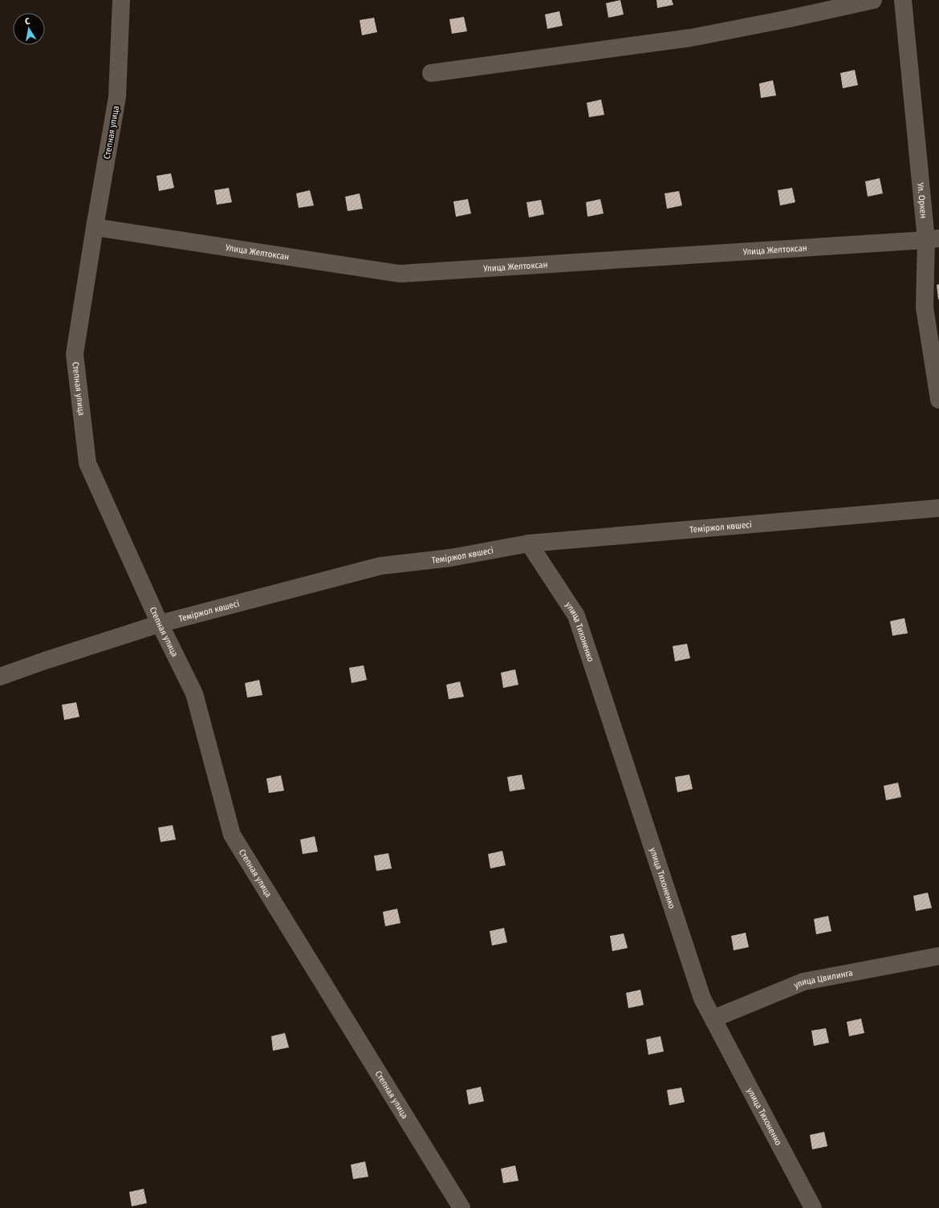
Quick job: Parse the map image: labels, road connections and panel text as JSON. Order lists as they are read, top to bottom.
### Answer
{
  "streets": {
    "street": [
      "Степная улица",
      "Ул. Оркен",
      "Улица Желтоксан",
      "Теміржол көшесі",
      "улица Тихоненко",
      "улица Цвилинга"
    ]
  },
  "crossings": [
    ["Степная улица", "Улица Желтоксан"],
    ["Степная улица", "Теміржол көшесі"],
    ["Ул. Оркен", "Улица Желтоксан"],
    ["Теміржол көшесі", "улица Тихоненко"],
    ["улица Тихоненко", "улица Цвилинга"]
  ],
  "north": "top"
}
